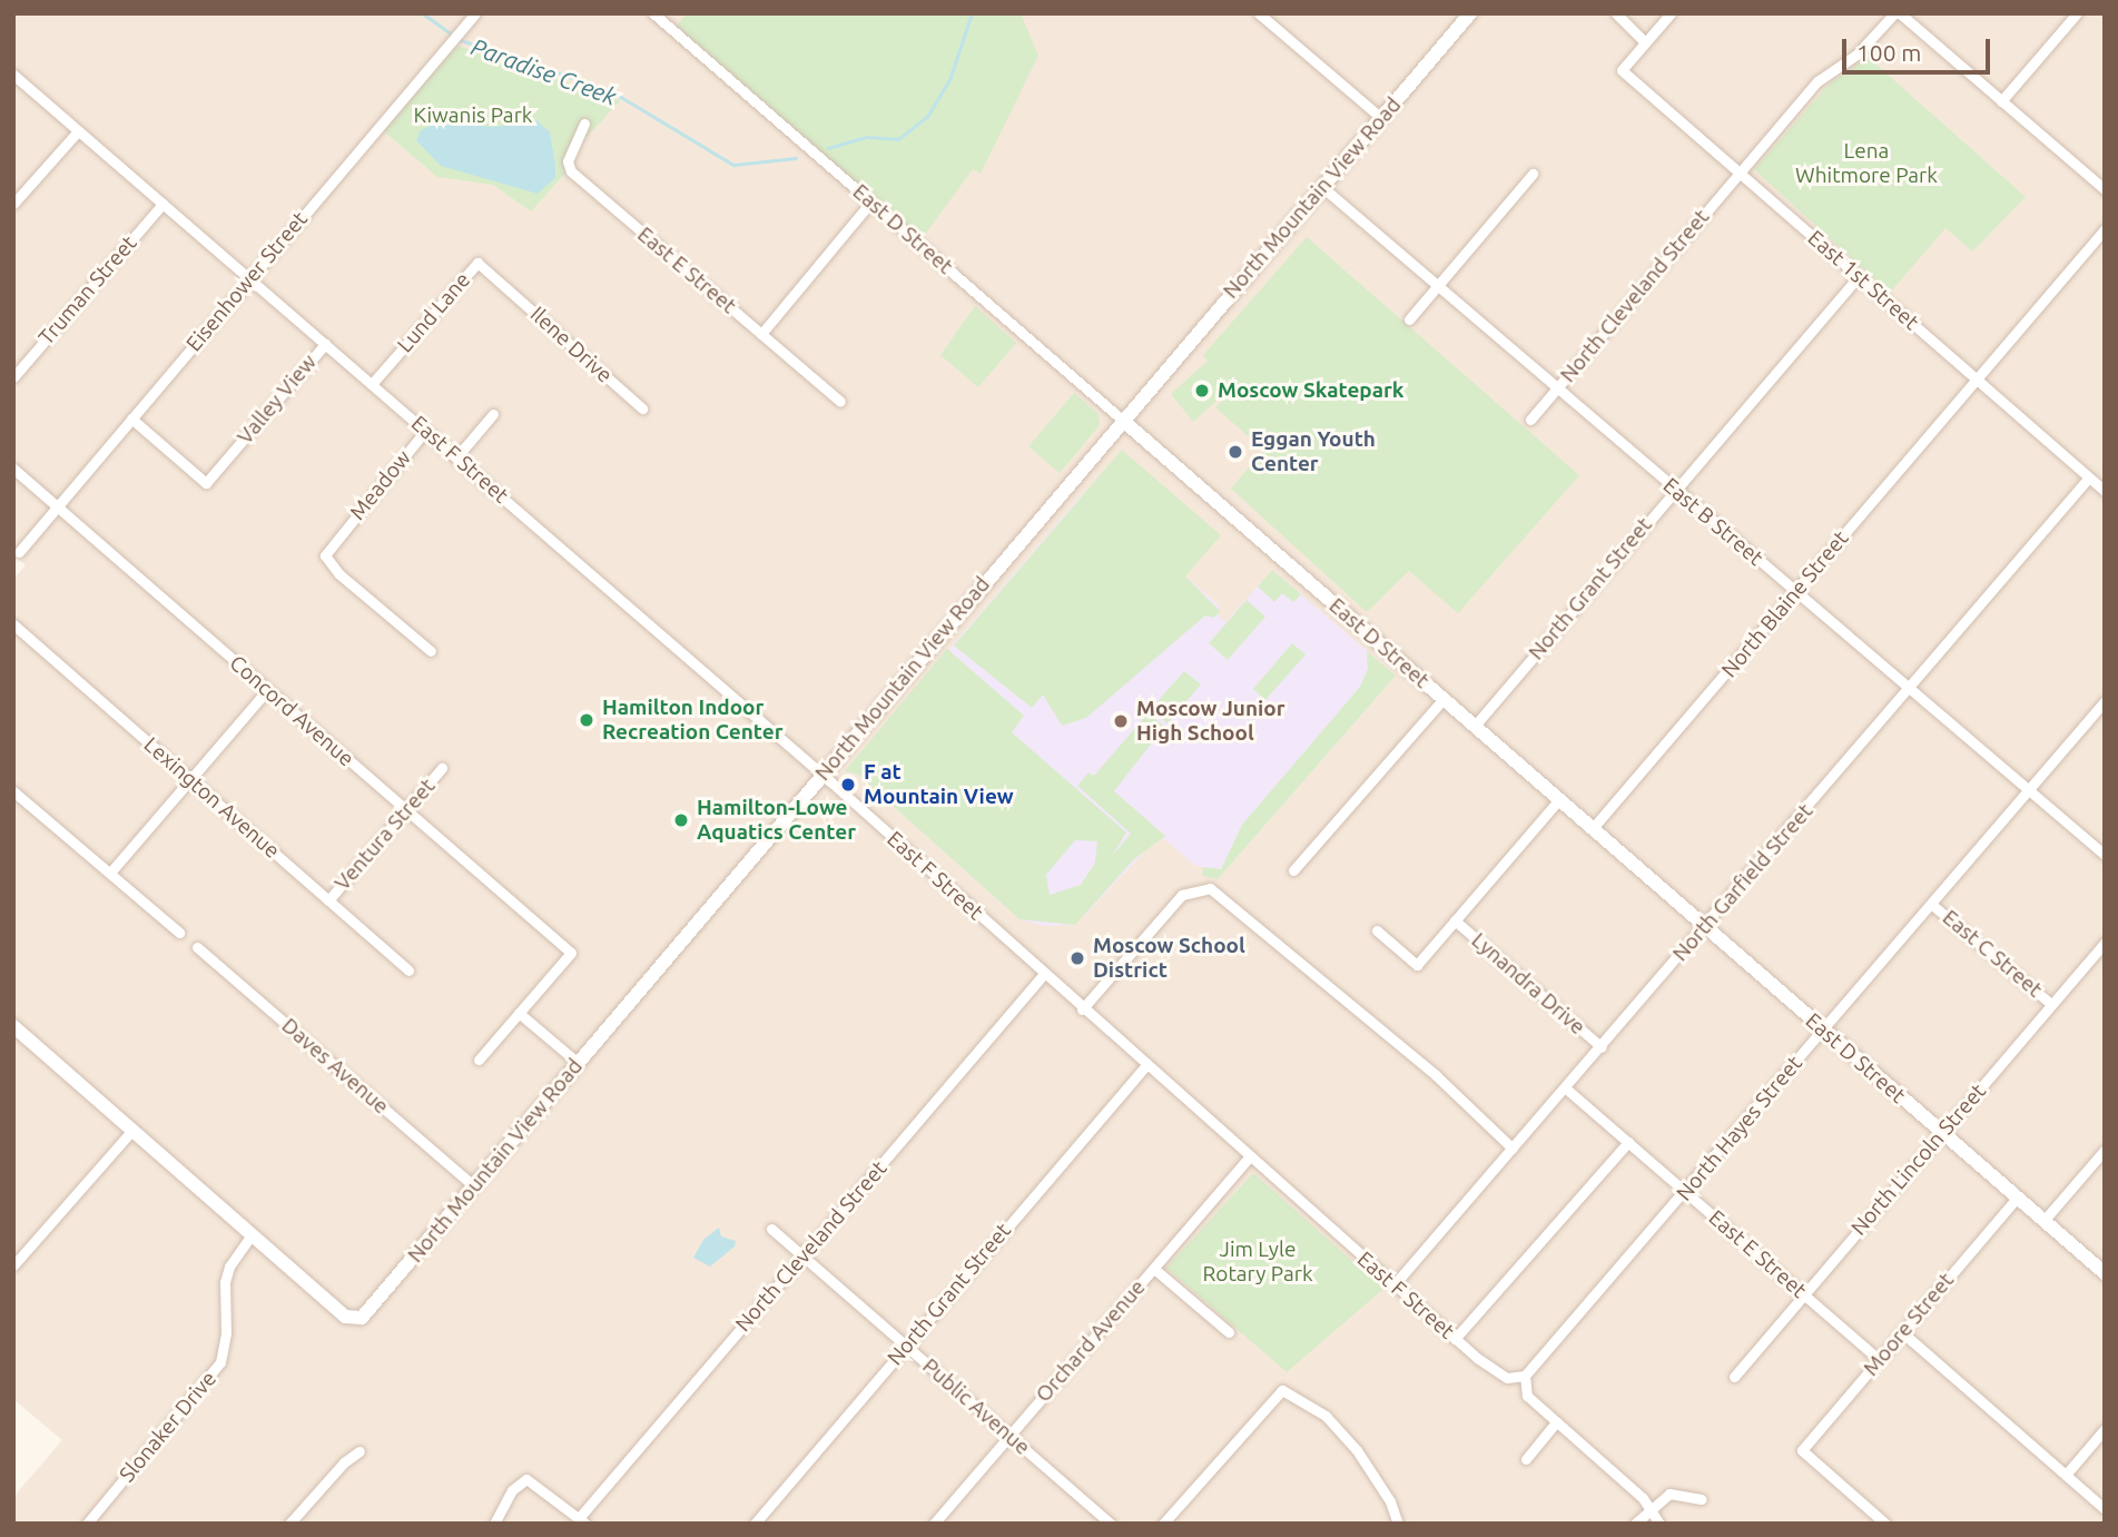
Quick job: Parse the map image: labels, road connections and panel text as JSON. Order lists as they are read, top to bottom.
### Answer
{
  "streets": {
    "street": [
      "North Mountain View Road",
      "East D Street",
      "East E Street",
      "East 1st Street",
      "Eisenhower Street",
      "Truman Street",
      "North Cleveland Street",
      "Lund Lane",
      "Ilene Drive",
      "Valley View",
      "East F Street",
      "Meadow",
      "East B Street",
      "North Grant Street",
      "North Blaine Street",
      "Concord Avenue",
      "Lexington Avenue",
      "Ventura Street",
      "North Garfield Street",
      "East C Street",
      "Lynandra Drive",
      "Daves Avenue",
      "North Hayes Street",
      "North Lincoln Street",
      "Moore Street",
      "Orchard Avenue",
      "Public Avenue",
      "Slonaker Drive"
    ]
  },
  "crossings": [
    ["North Mountain View Road", "East D Street"],
    ["North Mountain View Road", "East F Street"],
    ["North Mountain View Road", "East B Street"],
    ["North Mountain View Road", "Daves Avenue"],
    ["North Mountain View Road", "Slonaker Drive"],
    ["East D Street", "North Grant Street"],
    ["East D Street", "North Blaine Street"],
    ["East D Street", "North Garfield Street"],
    ["East D Street", "North Hayes Street"],
    ["East D Street", "North Lincoln Street"],
    ["East D Street", "Moore Street"],
    ["East E Street", "North Garfield Street"],
    ["East E Street", "North Hayes Street"],
    ["East E Street", "North Lincoln Street"],
    ["East E Street", "Moore Street"],
    ["East 1st Street", "North Cleveland Street"],
    ["East 1st Street", "North Grant Street"],
    ["East 1st Street", "North Blaine Street"],
    ["East 1st Street", "North Garfield Street"],
    ["Eisenhower Street", "Valley View"],
    ["Eisenhower Street", "East F Street"],
    ["Eisenhower Street", "Concord Avenue"],
    ["Truman Street", "East F Street"],
    ["North Cleveland Street", "East F Street"],
    ["North Cleveland Street", "East B Street"],
    ["North Cleveland Street", "Public Avenue"],
    ["Lund Lane", "Ilene Drive"],
    ["Lund Lane", "East F Street"],
    ["Valley View", "East F Street"],
    ["East F Street", "Meadow"],
    ["East F Street", "North Grant Street"],
    ["East F Street", "North Garfield Street"],
    ["East F Street", "North Hayes Street"],
    ["East F Street", "Orchard Avenue"],
    ["East B Street", "North Grant Street"],
    ["East B Street", "North Blaine Street"],
    ["East B Street", "North Garfield Street"],
    ["East B Street", "North Hayes Street"],
    ["North Grant Street", "Public Avenue"],
    ["Concord Avenue", "Ventura Street"],
    ["Lexington Avenue", "Ventura Street"],
    ["North Garfield Street", "Lynandra Drive"],
    ["East C Street", "North Hayes Street"],
    ["East C Street", "North Lincoln Street"],
    ["Orchard Avenue", "Public Avenue"]
  ],
  "water": ["Paradise Creek"],
  "parks": ["Kiwanis Park", "Lena Whitmore Park", "Jim Lyle Rotary Park"],
  "places": [
    "Moscow Skatepark",
    "Eggan Youth Center",
    "Hamilton Indoor Recreation Center",
    "Moscow Junior High School",
    "F at Mountain View",
    "Hamilton-Lowe Aquatics Center",
    "Moscow School District"
  ],
  "scale_bar": "100 m"
}
